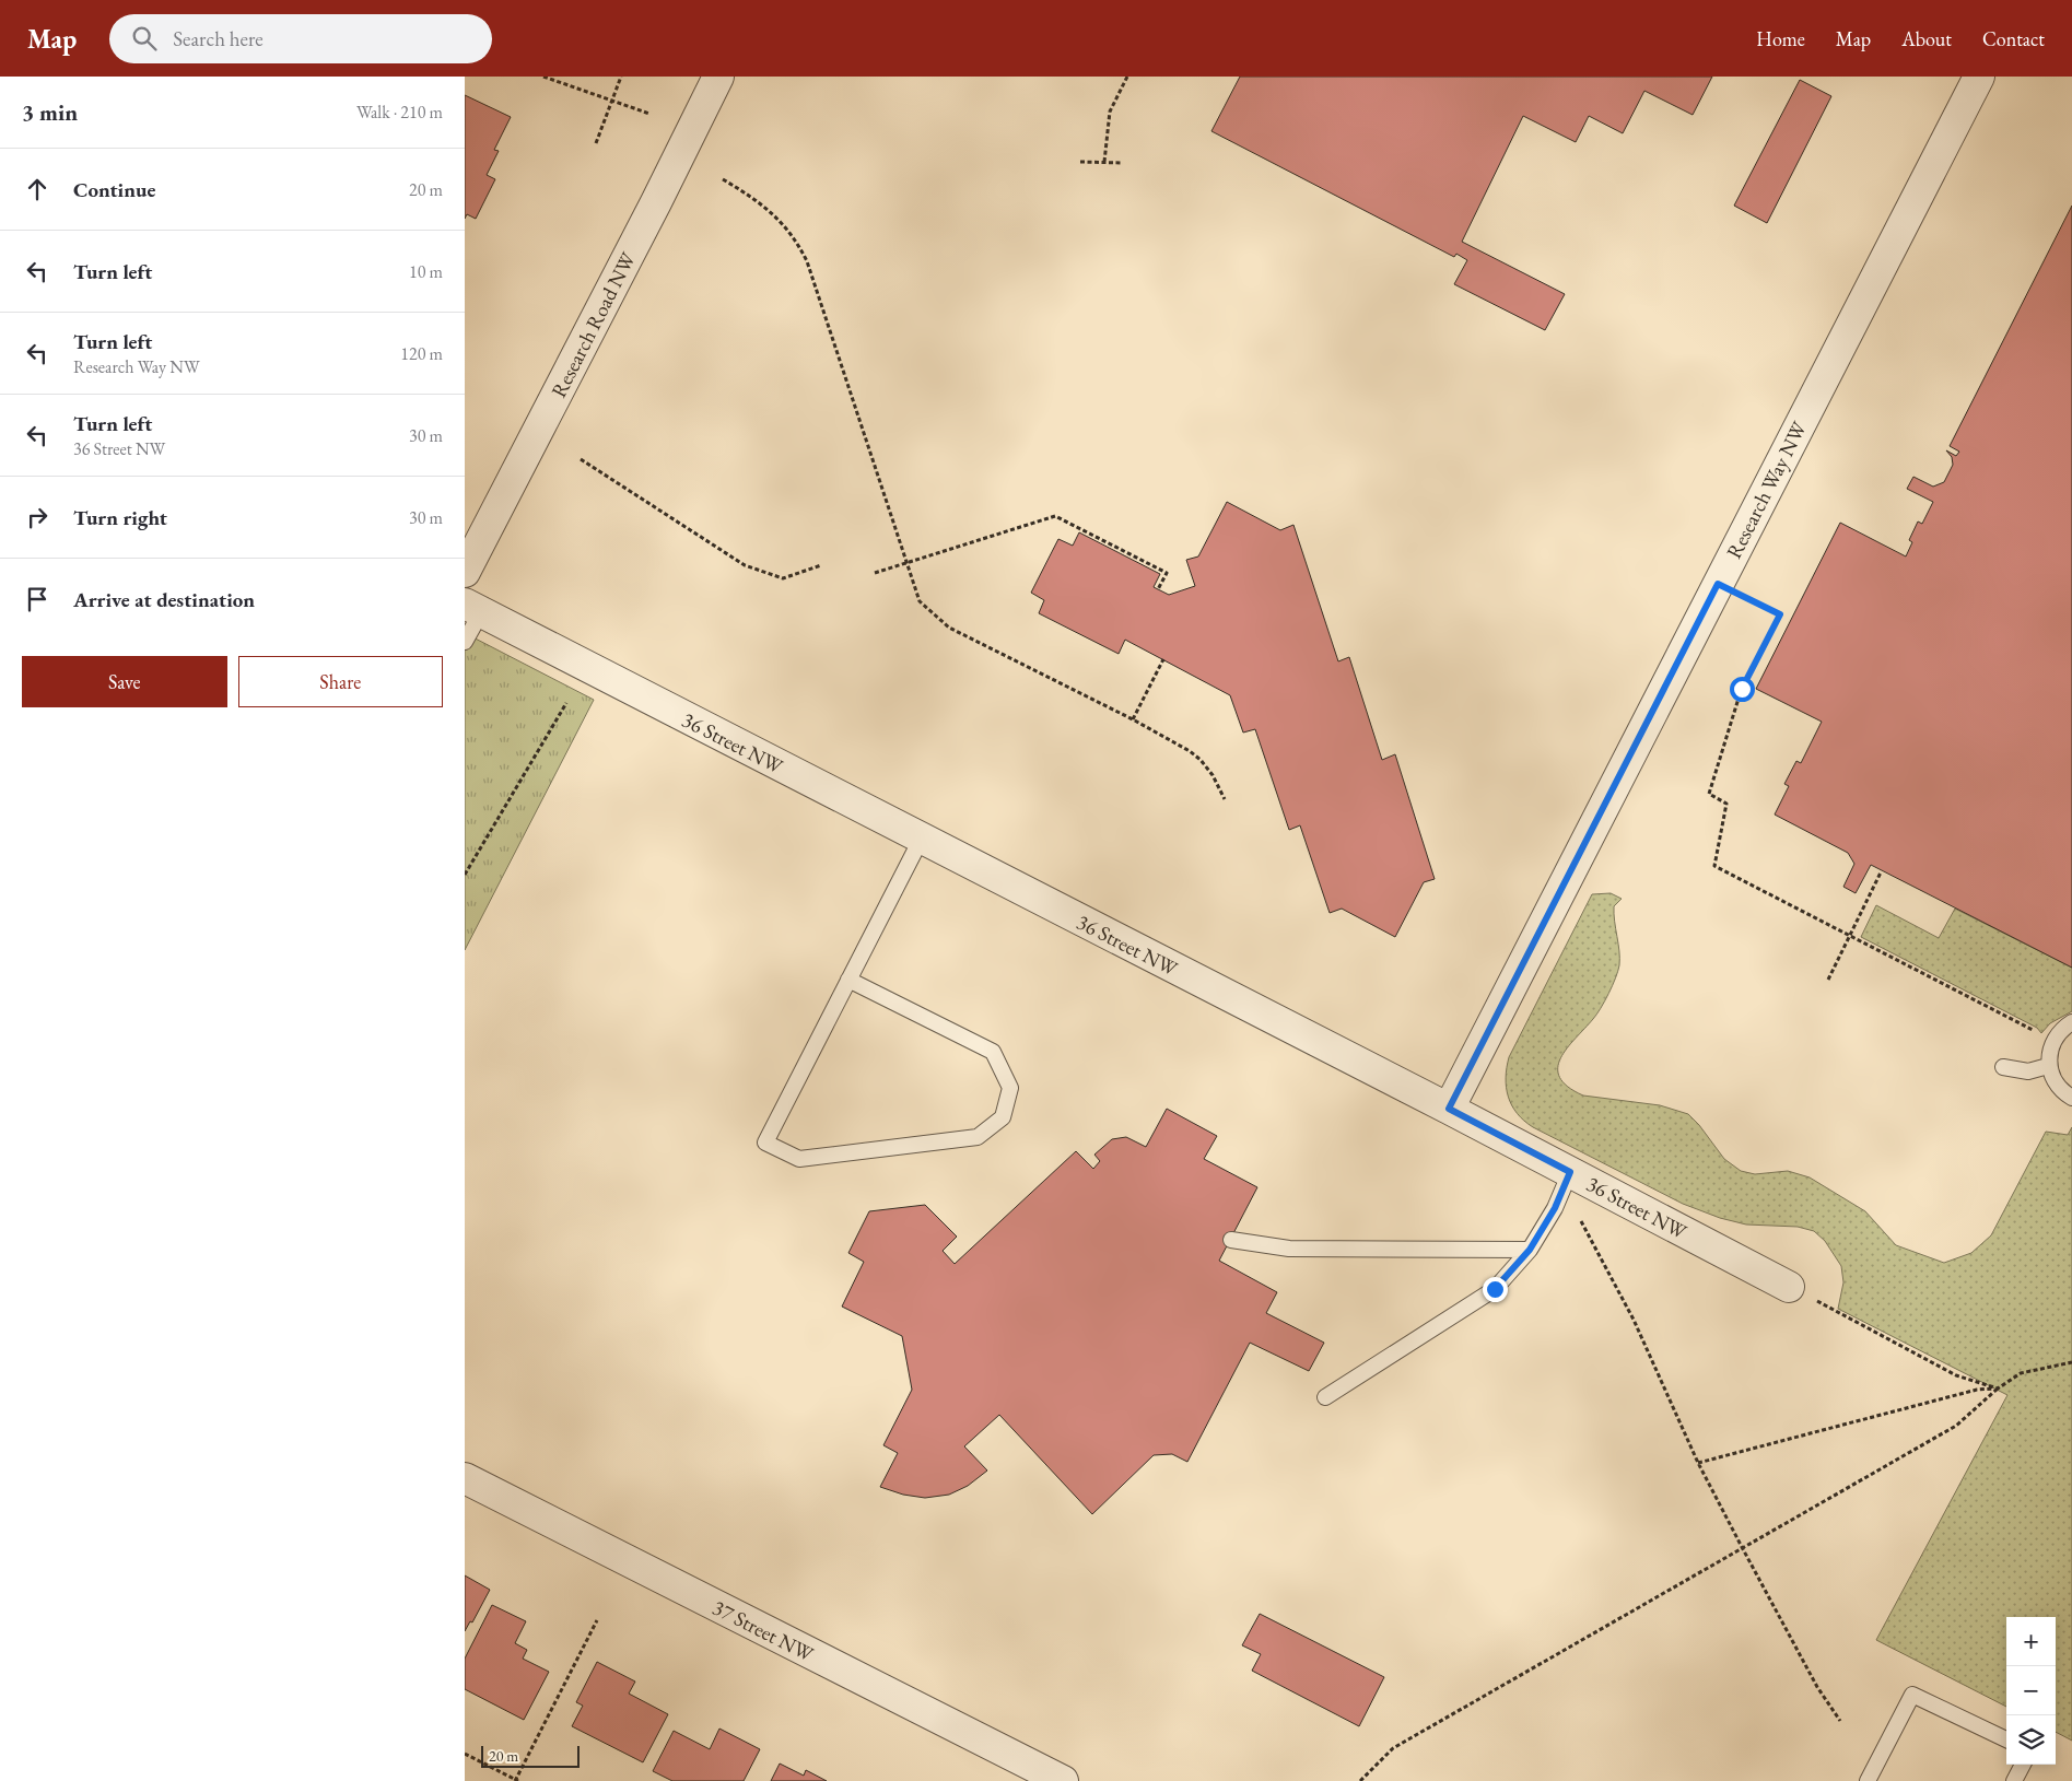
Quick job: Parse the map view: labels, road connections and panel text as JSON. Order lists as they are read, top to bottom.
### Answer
{
  "streets": {
    "street": [
      "Research Road NW",
      "Research Way NW",
      "36 Street NW",
      "37 Street NW"
    ]
  },
  "crossings": [
    ["Research Way NW", "36 Street NW"]
  ],
  "scale_bar": "20 m",
  "page": {
    "header": "Map",
    "search": "Search here",
    "nav": [
      "Home",
      "Map",
      "About",
      "Contact"
    ],
    "heading": ["3 min", "Walk · 210 m"],
    "list": [
      ["Continue", "20 m"],
      ["Turn left", "10 m"],
      ["Turn left", "Research Way NW", "120 m"],
      ["Turn left", "36 Street NW", "30 m"],
      ["Turn right", "30 m"],
      "Arrive at destination"
    ],
    "buttons": ["Save", "Share"],
    "map_buttons": ["+", "−"],
    "scale": "20 m"
  }
}
